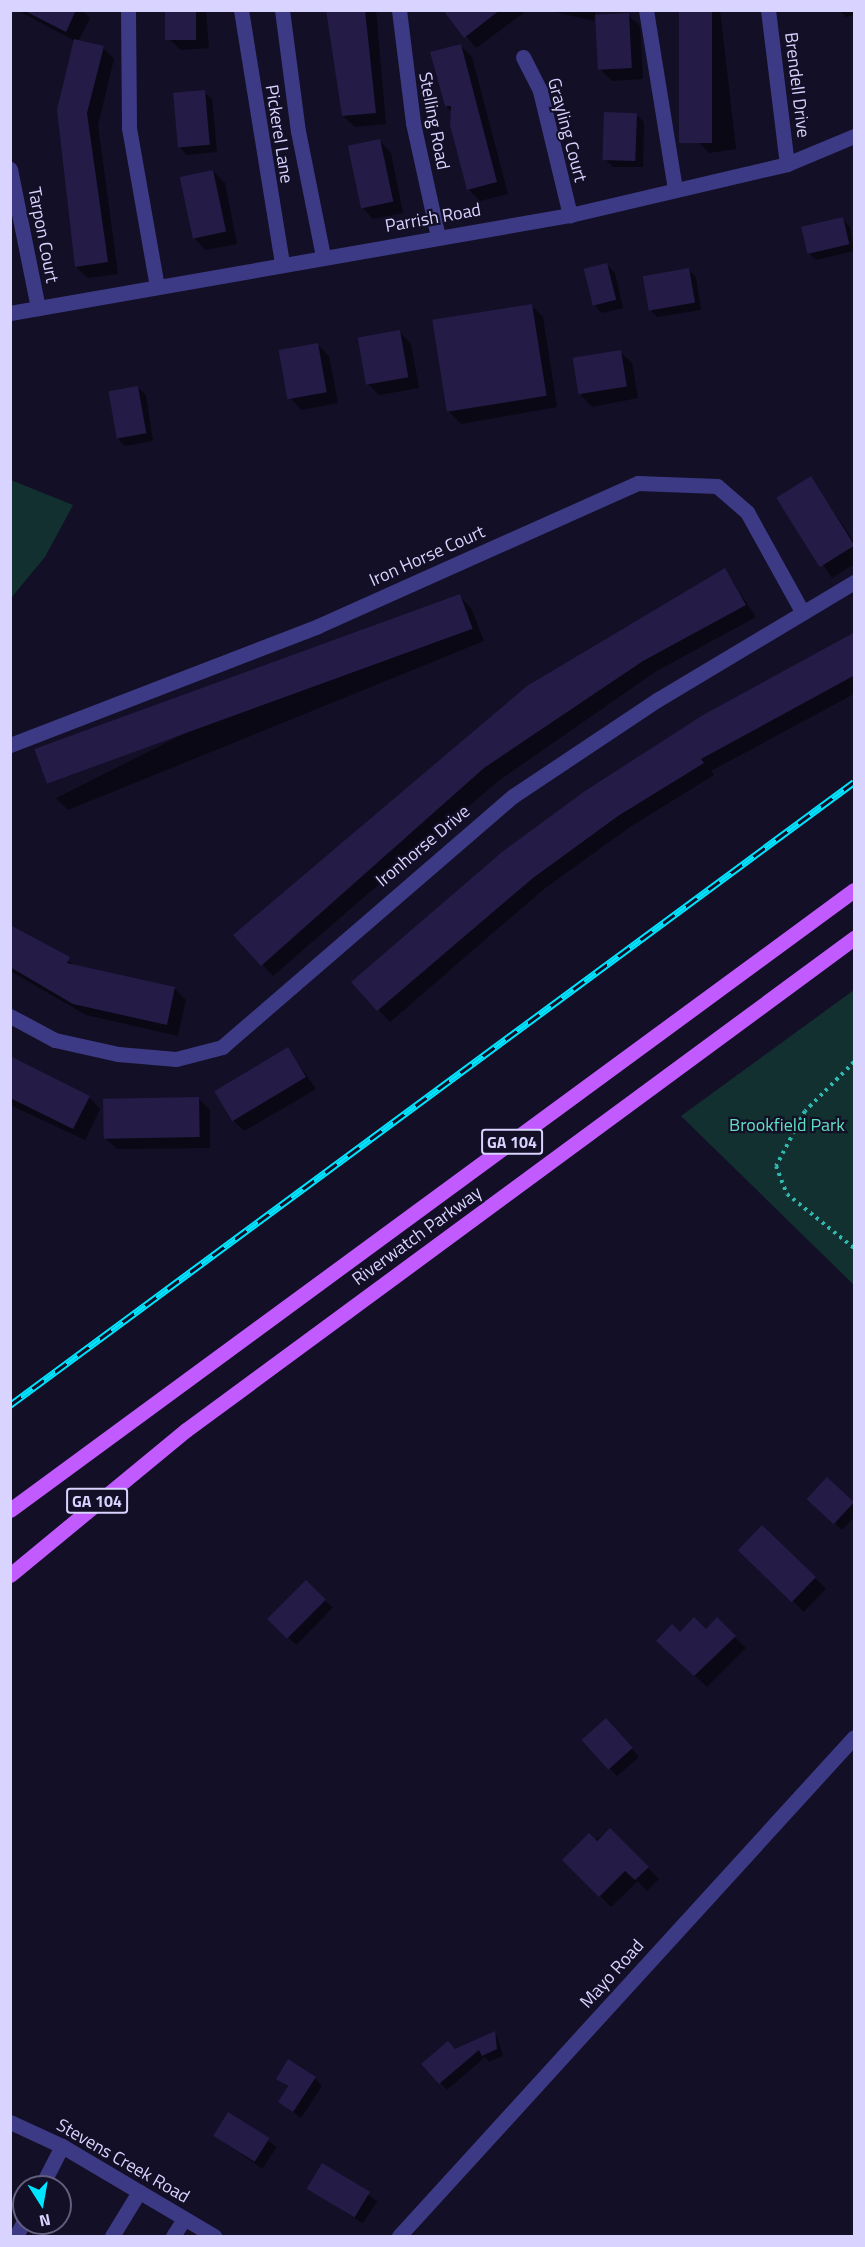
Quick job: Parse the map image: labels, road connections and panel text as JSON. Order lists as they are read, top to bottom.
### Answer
{
  "streets": {
    "main road": ["GA 104", "Riverwatch Parkway"],
    "street": [
      "Brendell Drive",
      "Stelling Road",
      "Grayling Court",
      "Pickerel Lane",
      "Parrish Road",
      "Tarpon Court",
      "Iron Horse Court",
      "Ironhorse Drive",
      "Mayo Road",
      "Stevens Creek Road"
    ]
  },
  "crossings": [
    ["Brendell Drive", "Parrish Road"],
    ["Stelling Road", "Parrish Road"],
    ["Grayling Court", "Parrish Road"],
    ["Pickerel Lane", "Parrish Road"],
    ["Parrish Road", "Tarpon Court"],
    ["Iron Horse Court", "Ironhorse Drive"]
  ],
  "parks": ["Brookfield Park"],
  "north": "bottom"
}
